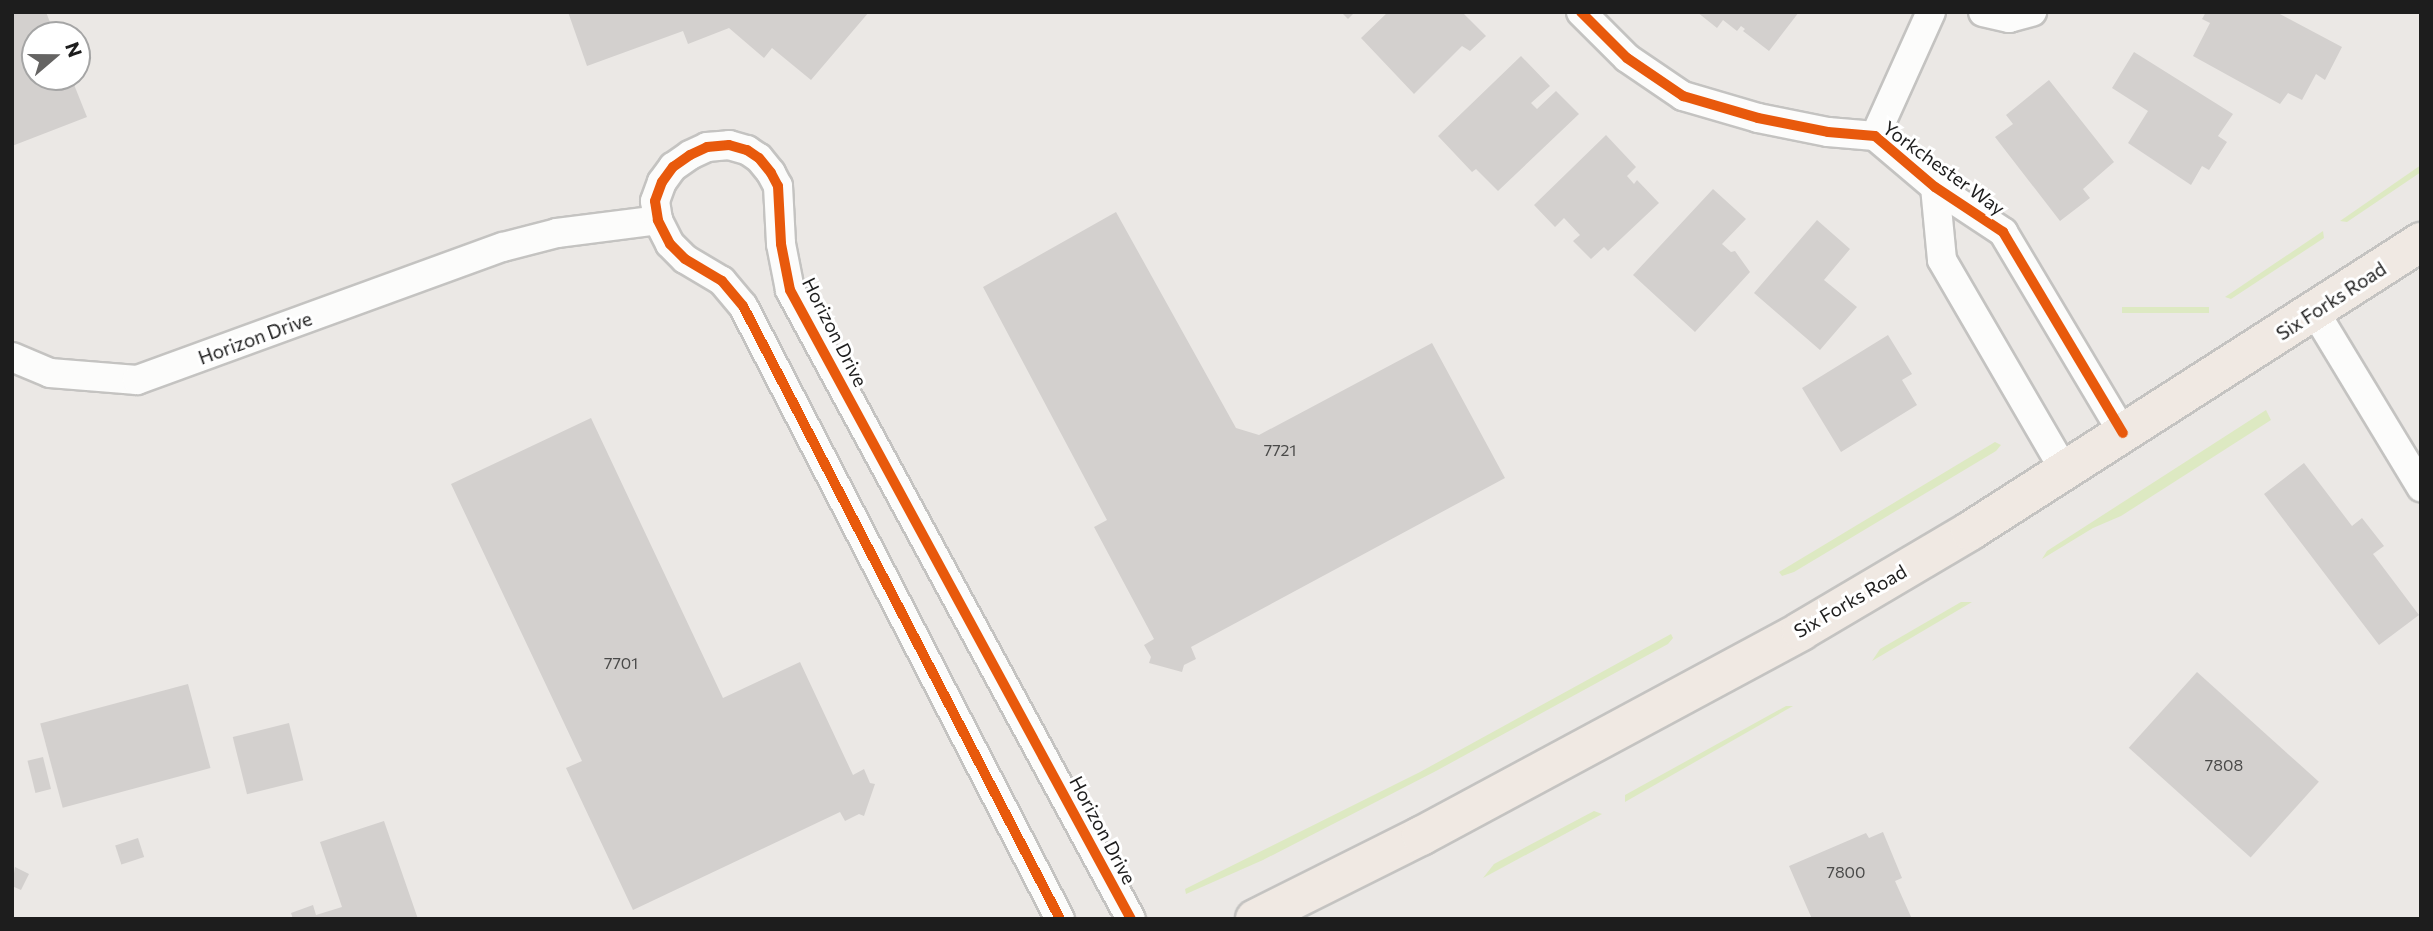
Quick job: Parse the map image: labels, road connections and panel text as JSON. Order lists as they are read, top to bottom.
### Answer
{
  "streets": {
    "main road": ["Six Forks Road"],
    "street": ["Yorkchester Way", "Horizon Drive"]
  },
  "crossings": [
    ["Yorkchester Way", "Six Forks Road"]
  ],
  "house_numbers": [
    "7721",
    "7701",
    "7808",
    "7800"
  ],
  "north": "right"
}
